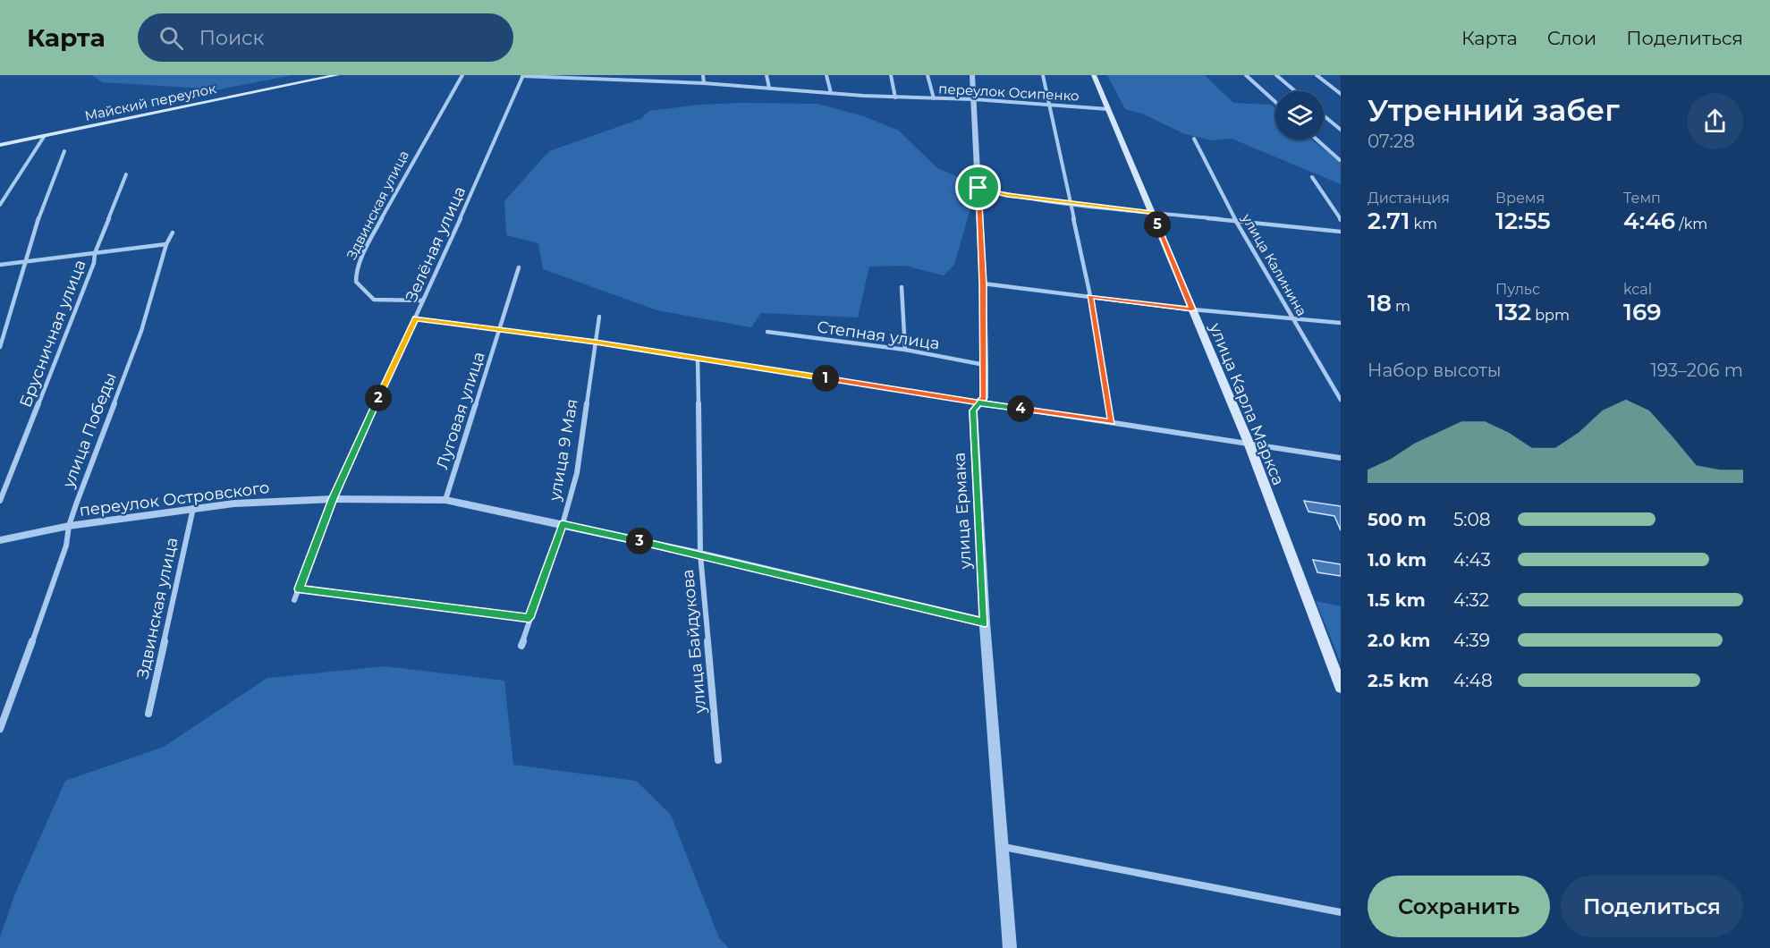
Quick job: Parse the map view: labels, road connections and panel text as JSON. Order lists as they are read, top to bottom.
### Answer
{
  "streets": {
    "main road": ["Майский переулок", "улица Карла Маркса"],
    "street": [
      "переулок Осипенко",
      "Здвинская улица",
      "Зелёная улица",
      "улица Калинина",
      "Брусничная улица",
      "Степная улица",
      "Луговая улица",
      "улица Победы",
      "улица 9 Мая",
      "переулок Островского",
      "улица Ермака",
      "улица Байдукова"
    ]
  },
  "crossings": [
    ["переулок Осипенко", "Зелёная улица"],
    ["переулок Осипенко", "улица Карла Маркса"],
    ["переулок Осипенко", "улица Ермака"],
    ["Здвинская улица", "Зелёная улица"],
    ["Здвинская улица", "переулок Островского"],
    ["Зелёная улица", "переулок Островского"],
    ["Степная улица", "улица Ермака"],
    ["Луговая улица", "переулок Островского"],
    ["улица Победы", "переулок Островского"],
    ["улица 9 Мая", "переулок Островского"],
    ["переулок Островского", "улица Ермака"],
    ["переулок Островского", "улица Байдукова"]
  ],
  "page": {
    "header": "Карта",
    "search": "Поиск",
    "nav": ["Карта", "Слои", "Поделиться"],
    "heading": ["Утренний забег", "07:28"],
    "stats": [
      ["Дистанция", "2.71 km"],
      ["Время", "12:55"],
      ["Темп", "4:46 /km"],
      ["18 m"],
      ["Пульс", "132 bpm"],
      ["kcal", "169"]
    ],
    "pins": [
      "5",
      "1",
      "2",
      "4",
      "3"
    ],
    "chart": ["Набор высоты", "193–206 m"],
    "list": [
      {
        "name": "500 m",
        "note": "5:08"
      },
      {
        "name": "1.0 km",
        "note": "4:43"
      },
      {
        "name": "1.5 km",
        "note": "4:32"
      },
      {
        "name": "2.0 km",
        "note": "4:39"
      },
      {
        "name": "2.5 km",
        "note": "4:48"
      }
    ],
    "buttons": ["Сохранить", "Поделиться"]
  }
}
